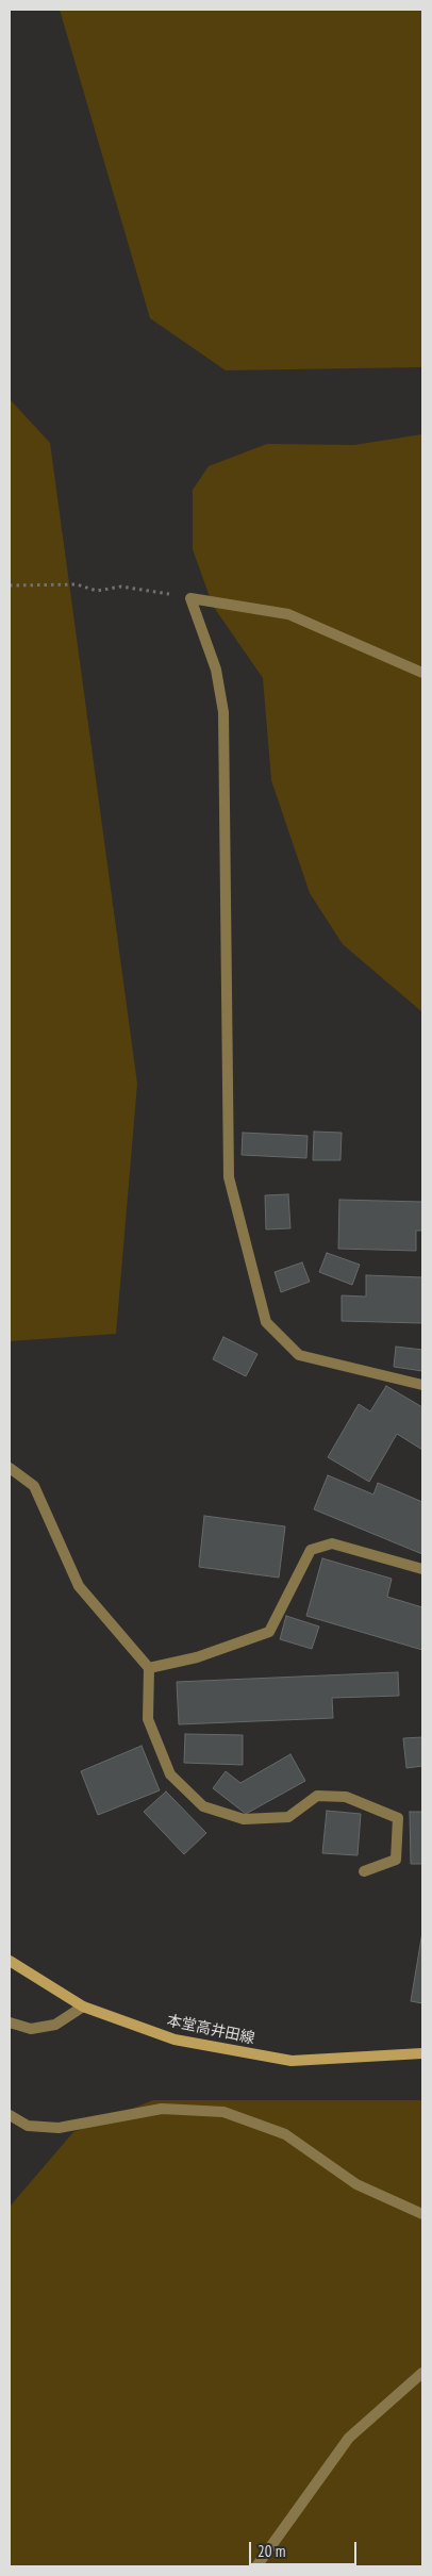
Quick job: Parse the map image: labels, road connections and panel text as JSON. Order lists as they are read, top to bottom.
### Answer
{
  "streets": {
    "main road": ["本堂高井田線"]
  },
  "scale_bar": "20 m"
}
